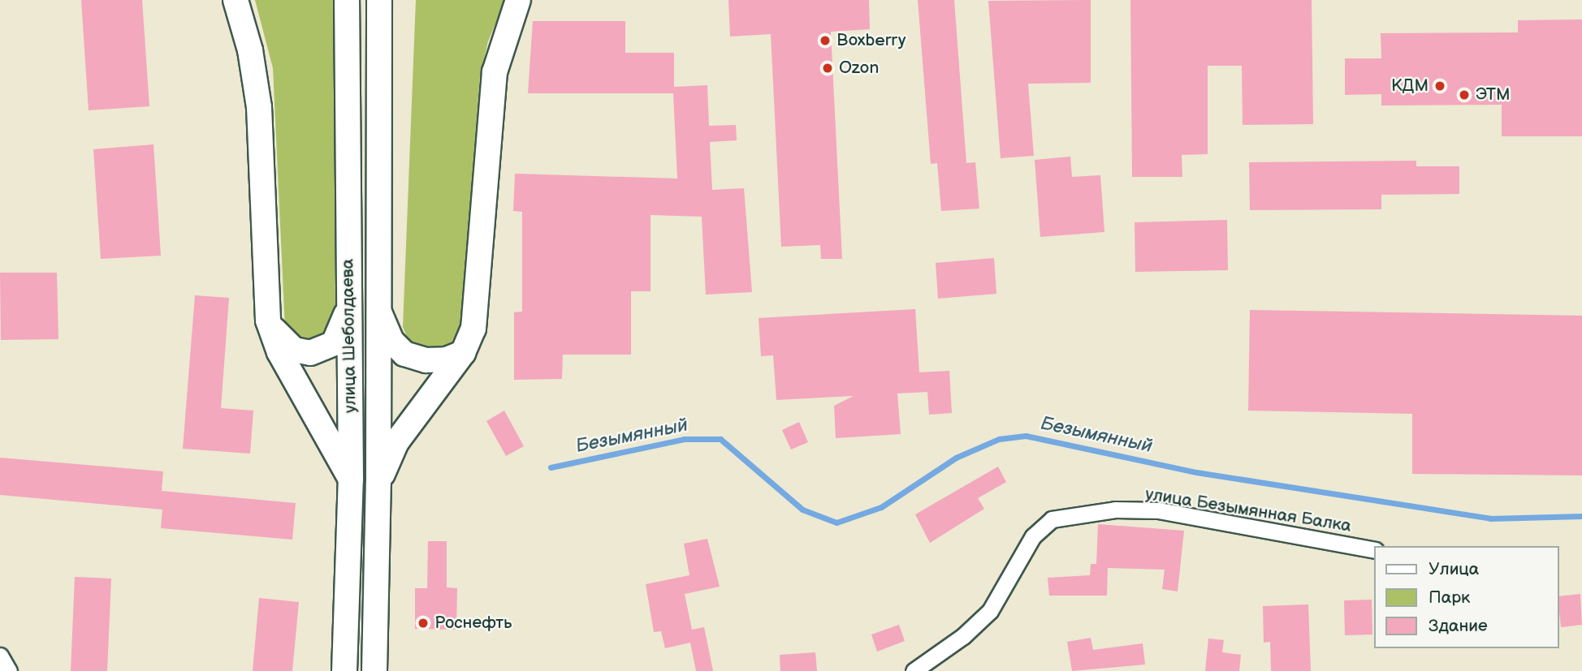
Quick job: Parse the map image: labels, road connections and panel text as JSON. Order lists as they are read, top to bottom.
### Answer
{
  "streets": {
    "main road": ["улица Шеболдаева"],
    "street": ["улица Безымянная Балка"]
  },
  "water": ["Безымянный"],
  "places": [
    "Boxberry",
    "Ozon",
    "КДМ",
    "ЭТМ",
    "Роснефть"
  ],
  "legend": ["Улица", "Парк", "Здание"]
}
